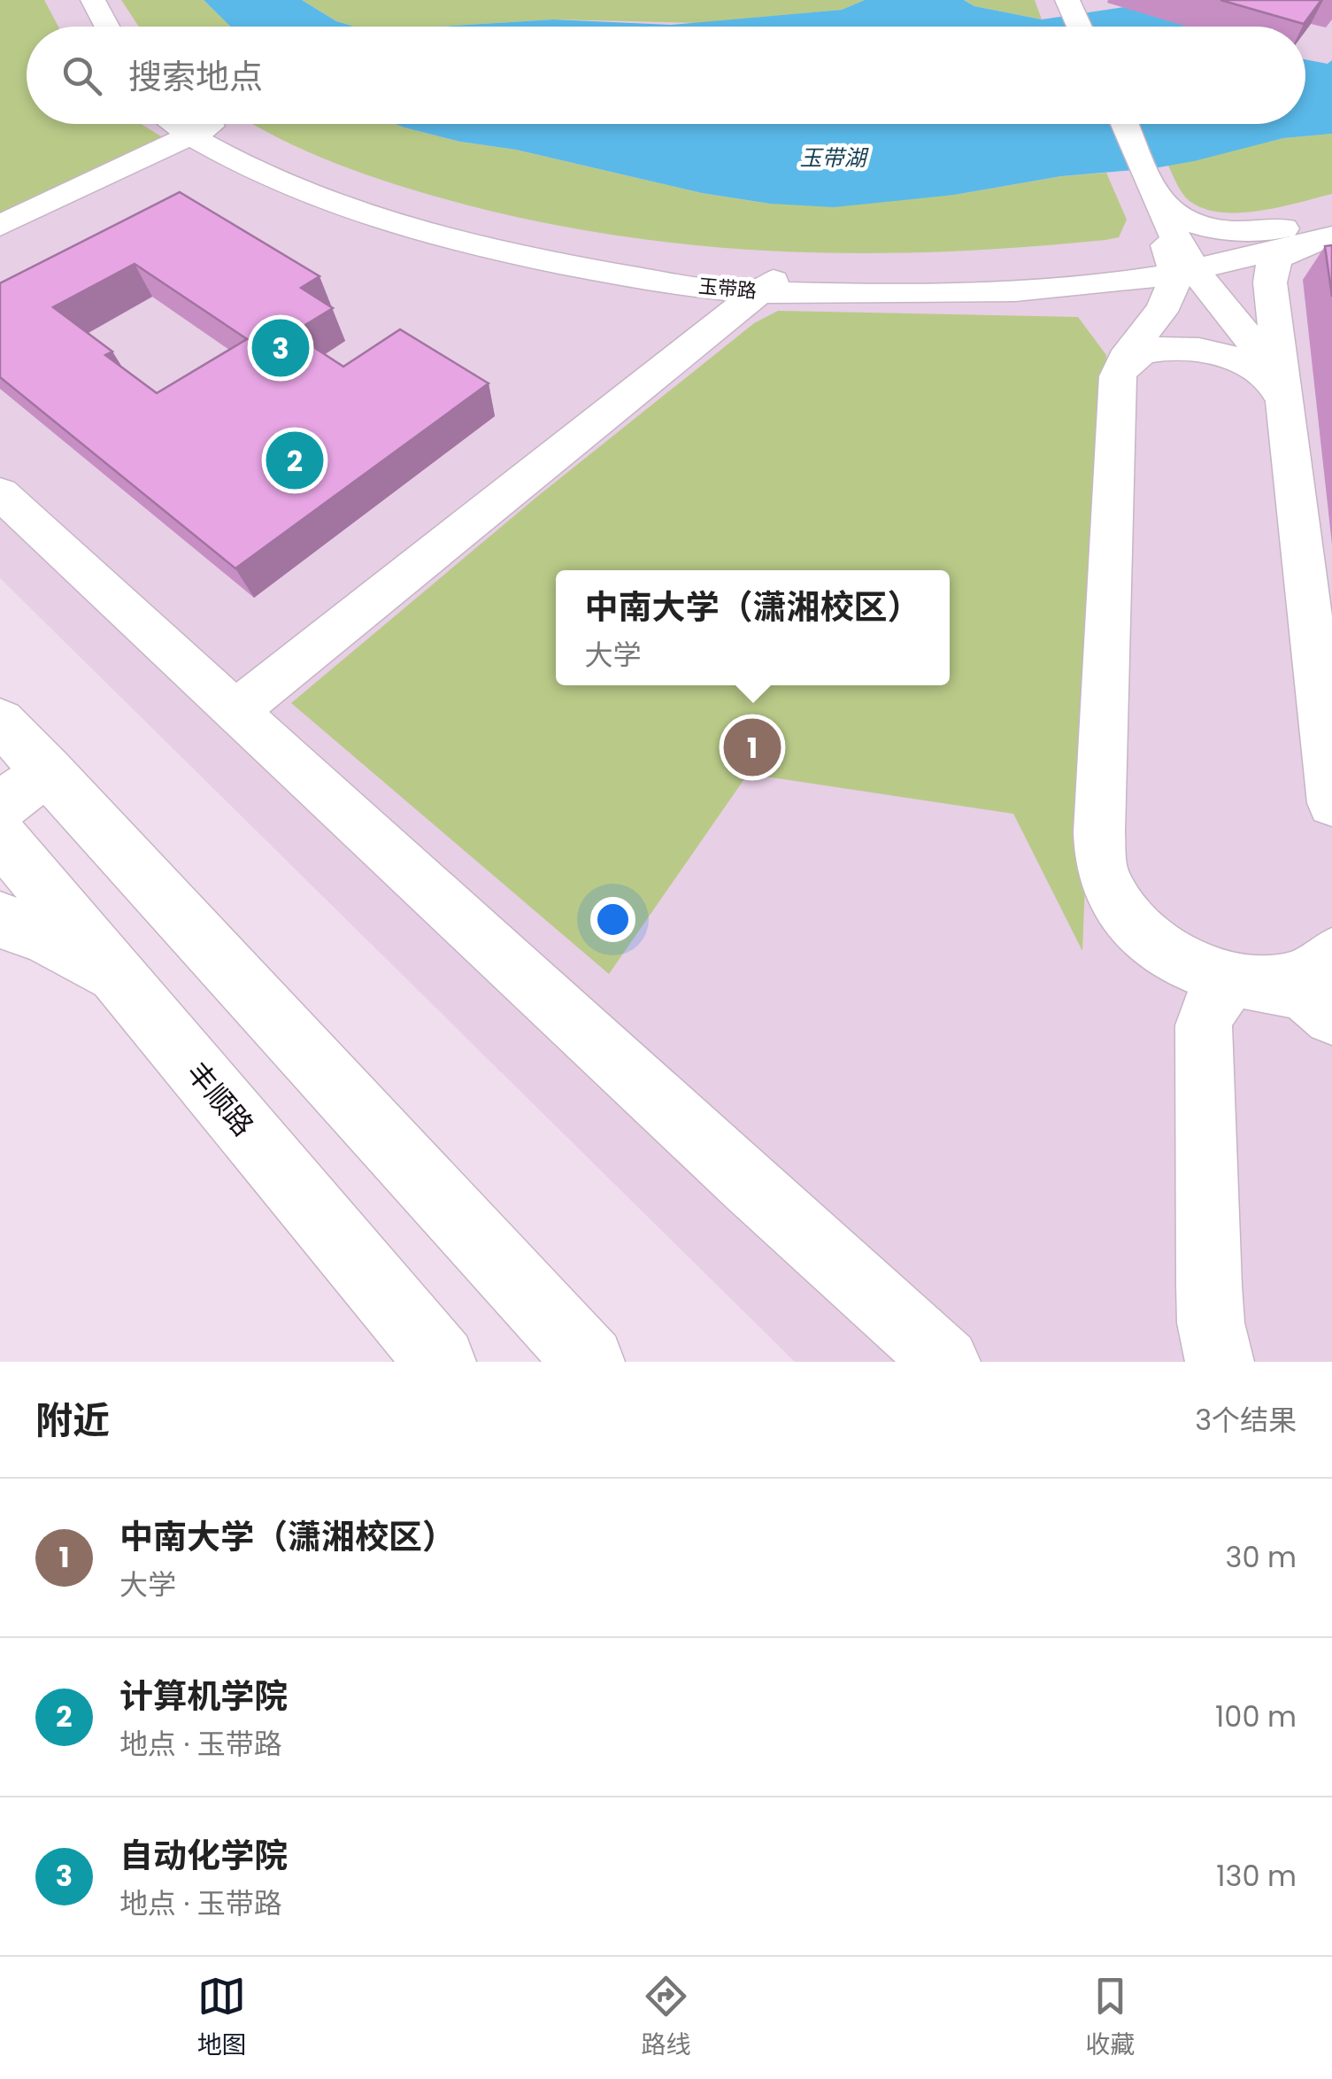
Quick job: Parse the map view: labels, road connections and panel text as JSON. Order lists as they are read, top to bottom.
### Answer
{
  "streets": {
    "main road": ["丰顺路"],
    "street": ["玉带路"]
  },
  "water": ["玉带湖"],
  "page": {
    "search": "搜索地点",
    "pins": ["3", "2", "1"],
    "popup": ["中南大学（潇湘校区）", "大学"],
    "heading": ["附近", "3个结果"],
    "list": [
      {
        "mark": "1",
        "name": "中南大学（潇湘校区）",
        "note": "大学",
        "value": "30 m"
      },
      {
        "mark": "2",
        "name": "计算机学院",
        "note": "地点 · 玉带路",
        "value": "100 m"
      },
      {
        "mark": "3",
        "name": "自动化学院",
        "note": "地点 · 玉带路",
        "value": "130 m"
      }
    ],
    "nav": ["地图", "路线", "收藏"]
  }
}
